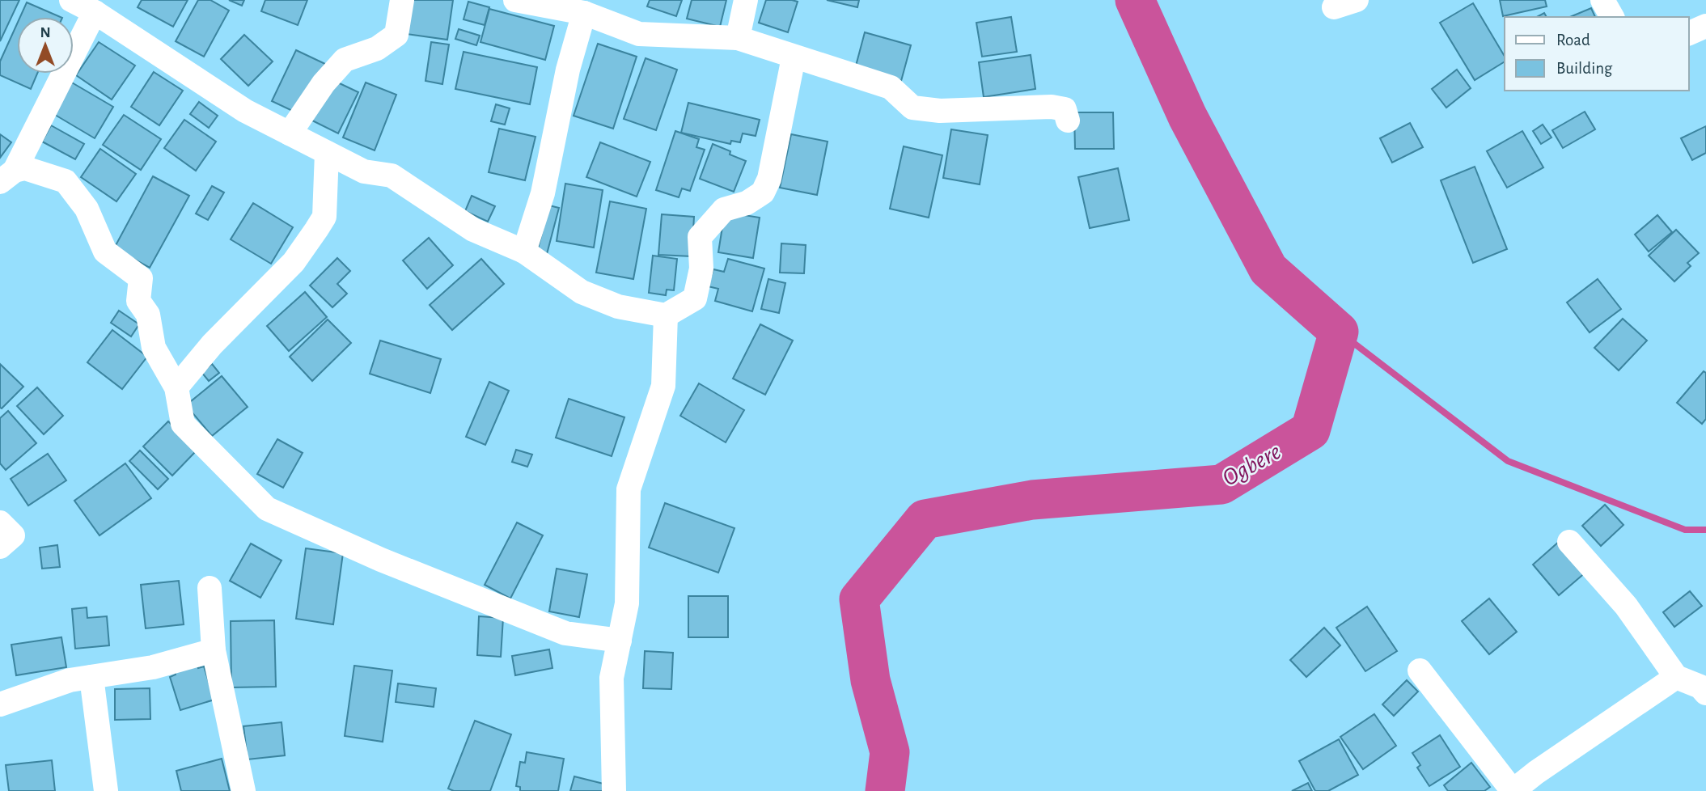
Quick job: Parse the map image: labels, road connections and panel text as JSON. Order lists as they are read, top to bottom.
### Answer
{
  "water": ["Ogbere"],
  "legend": ["Road", "Building"],
  "north": "top"
}
